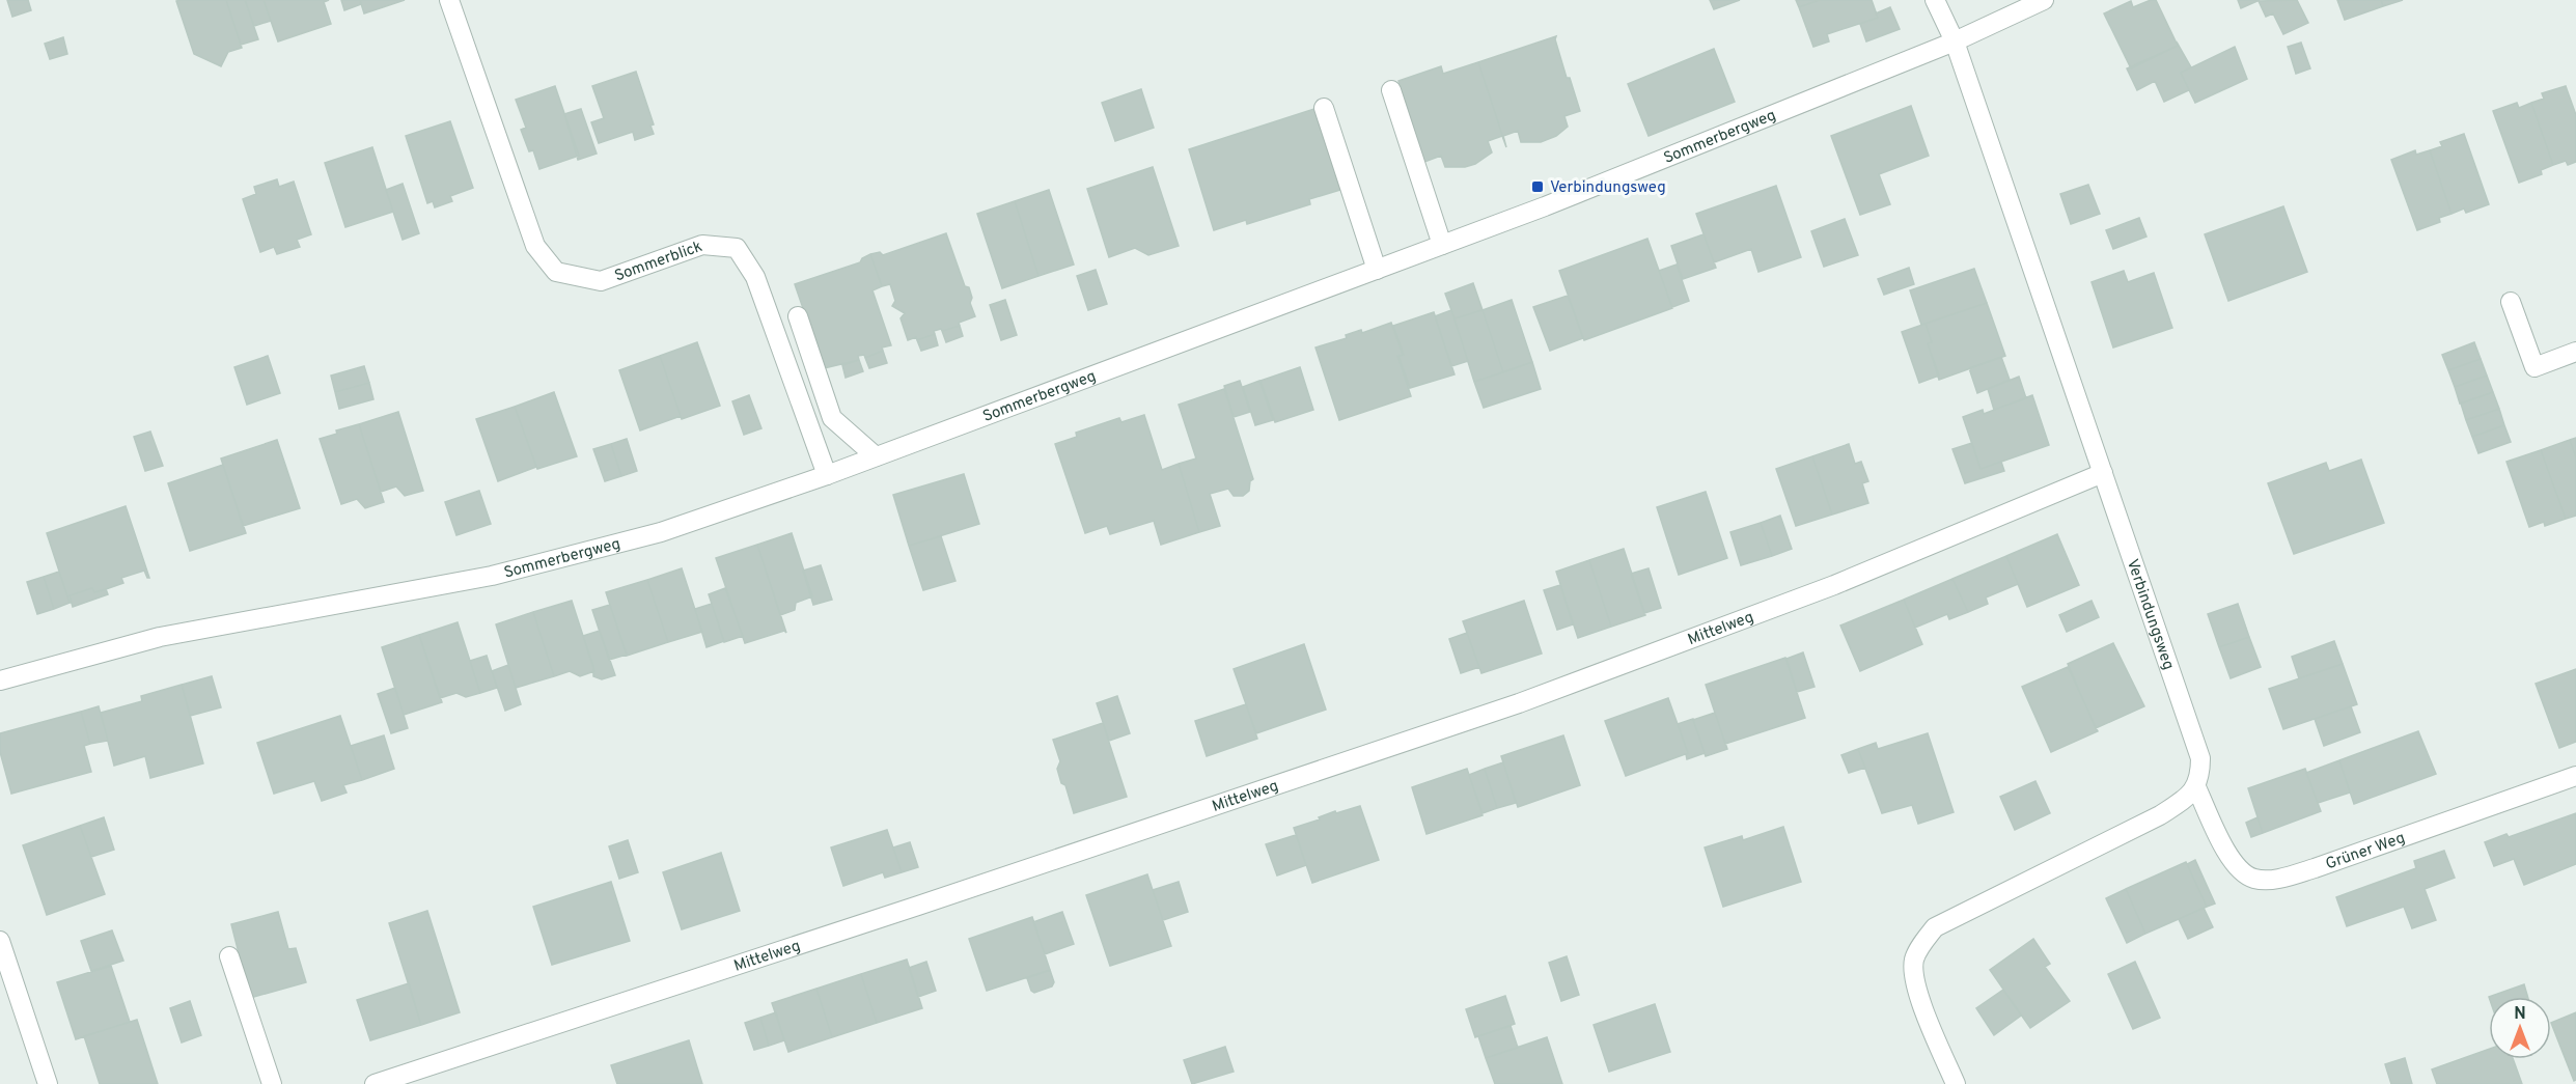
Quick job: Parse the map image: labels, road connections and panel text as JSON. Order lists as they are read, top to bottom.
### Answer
{
  "streets": {
    "street": [
      "Sommerbergweg",
      "Sommerblick",
      "Verbindungsweg",
      "Mittelweg",
      "Grüner Weg"
    ]
  },
  "crossings": [
    ["Sommerbergweg", "Sommerblick"],
    ["Sommerbergweg", "Verbindungsweg"],
    ["Verbindungsweg", "Mittelweg"],
    ["Verbindungsweg", "Grüner Weg"]
  ],
  "places": {
    "transit": ["Verbindungsweg"]
  },
  "north": "top"
}
